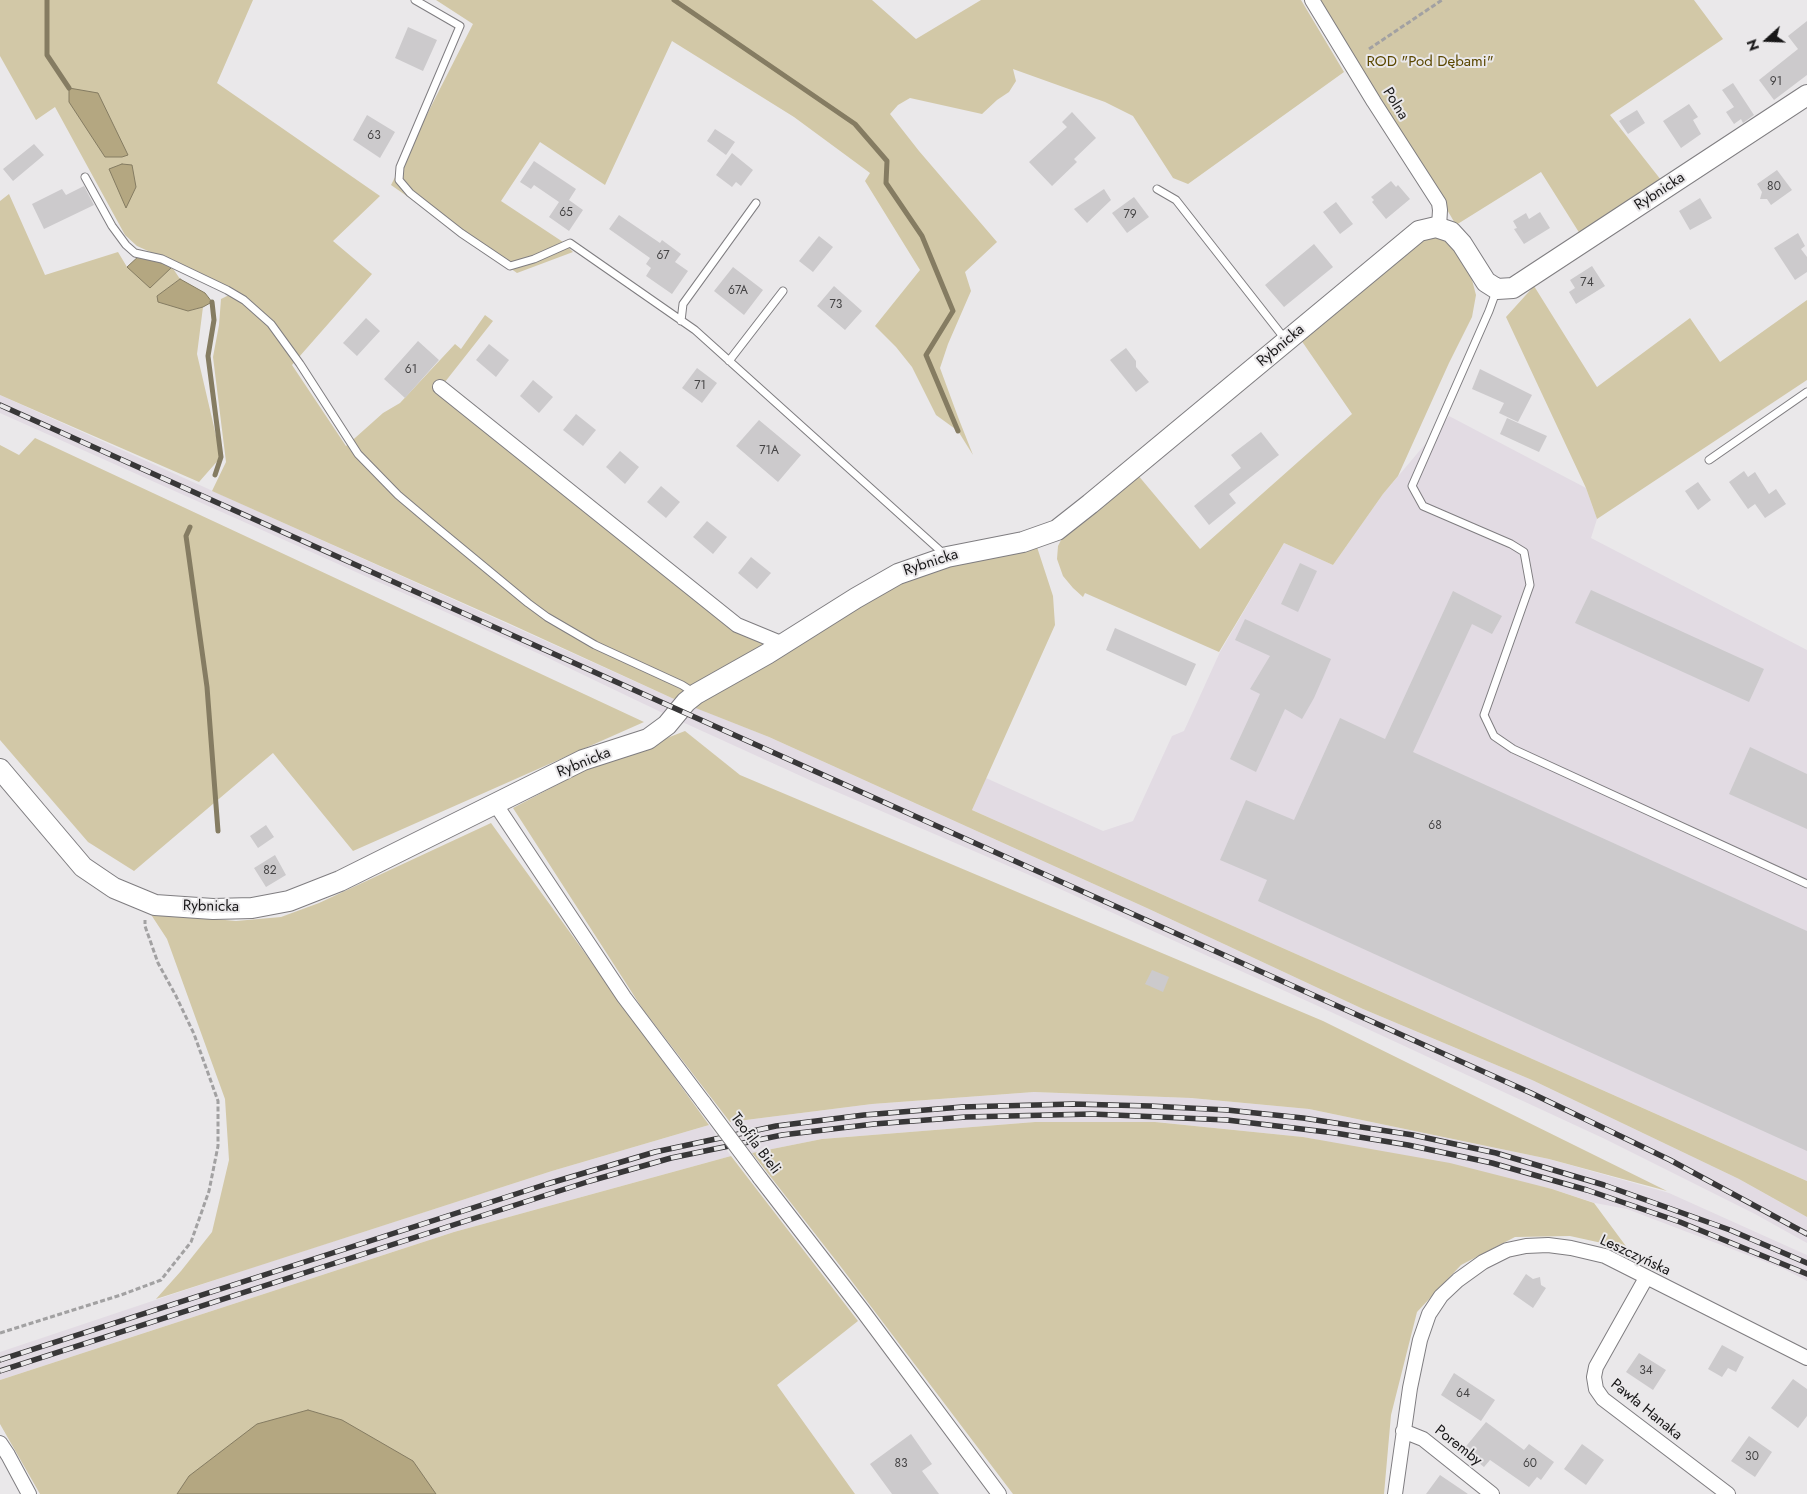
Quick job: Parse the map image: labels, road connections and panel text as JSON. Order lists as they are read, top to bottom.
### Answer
{
  "streets": {
    "street": [
      "Polna",
      "Rybnicka",
      "Teofila Bieli",
      "Leszczyńska",
      "Pawła Hanaka",
      "Poremby"
    ]
  },
  "crossings": [
    ["Polna", "Rybnicka"],
    ["Rybnicka", "Teofila Bieli"],
    ["Leszczyńska", "Pawła Hanaka"],
    ["Leszczyńska", "Poremby"]
  ],
  "parks": ["ROD \"Pod Dębami\""],
  "house_numbers": [
    "91",
    "63",
    "80",
    "65",
    "79",
    "67",
    "74",
    "67A",
    "73",
    "61",
    "71",
    "71A",
    "68",
    "82",
    "34",
    "64",
    "30",
    "83",
    "60"
  ],
  "north": "left"
}
